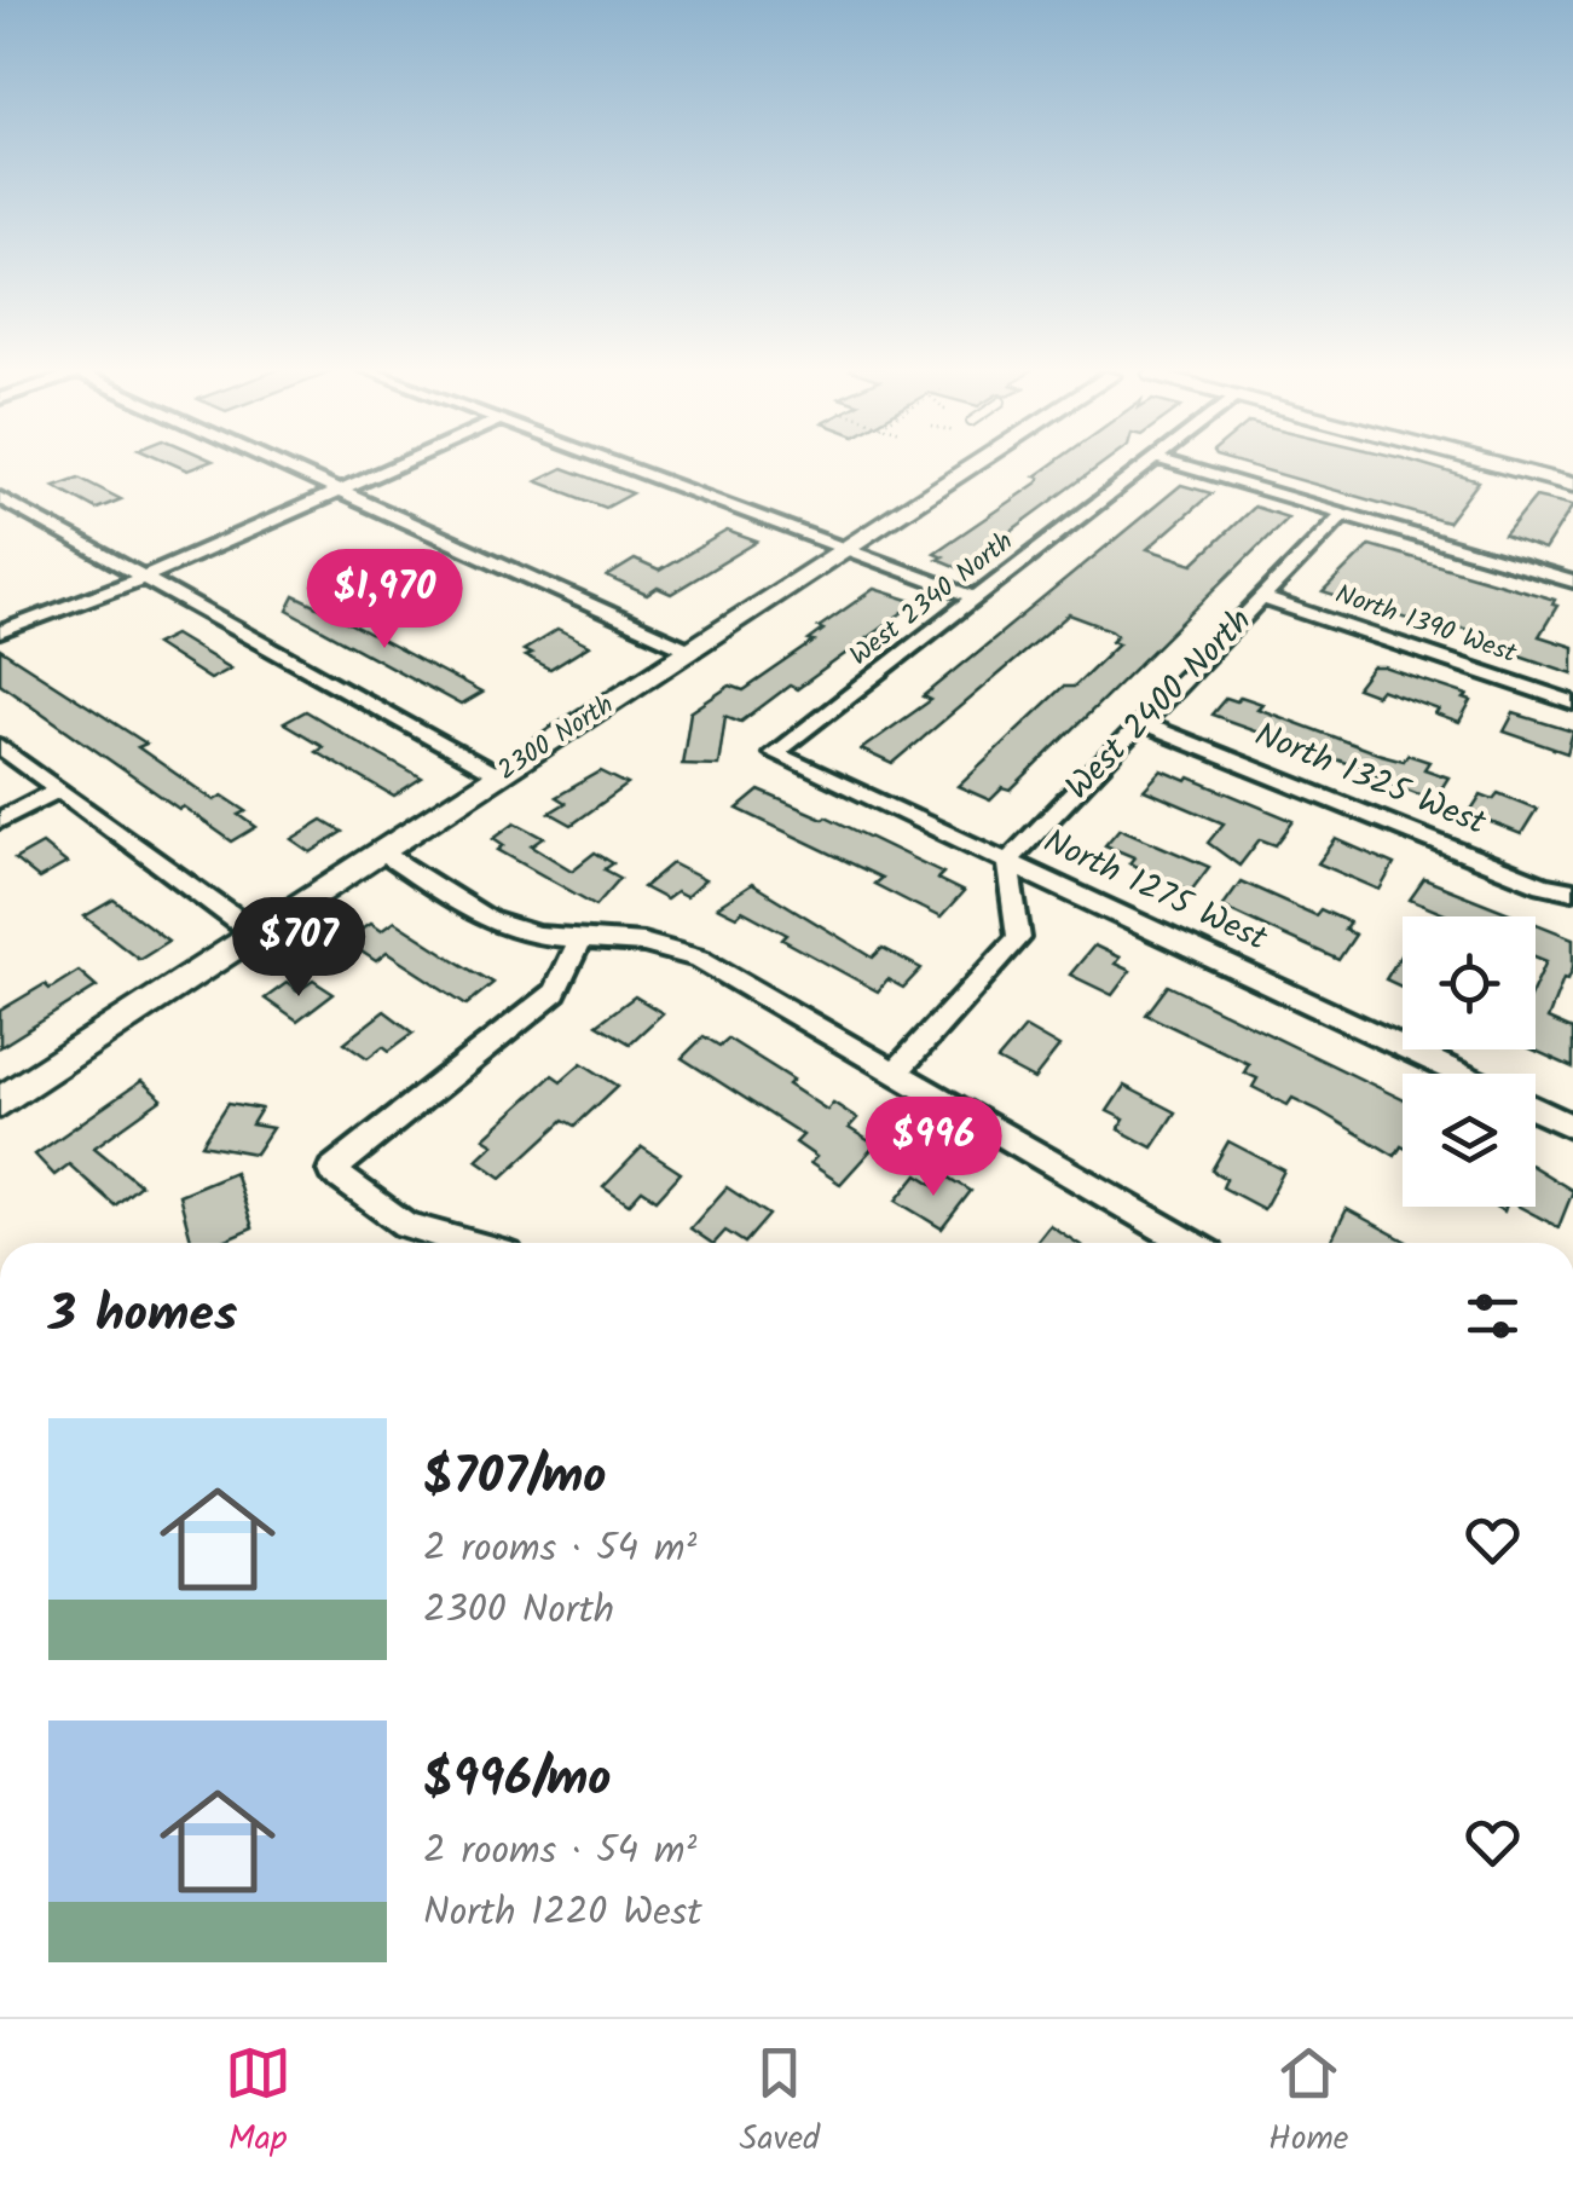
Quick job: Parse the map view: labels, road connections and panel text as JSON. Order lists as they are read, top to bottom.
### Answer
{
  "streets": {
    "street": [
      "West 2340 North",
      "North 1390 West",
      "West 2400 North",
      "2300 North",
      "North 1325 West",
      "North 1275 West"
    ]
  },
  "crossings": [
    ["West 2340 North", "North 1275 West"],
    ["North 1390 West", "West 2400 North"],
    ["West 2400 North", "North 1325 West"],
    ["West 2400 North", "North 1275 West"]
  ],
  "page": {
    "price": ["$1,970", "$707", "$996"],
    "heading": "3 homes",
    "list": [
      {
        "name": "$707/mo",
        "note": "2 rooms · 54 m² · 2300 North"
      },
      {
        "name": "$996/mo",
        "note": "2 rooms · 54 m² · North 1220 West"
      }
    ],
    "tabs": ["Map", "Saved", "Home"]
  }
}
